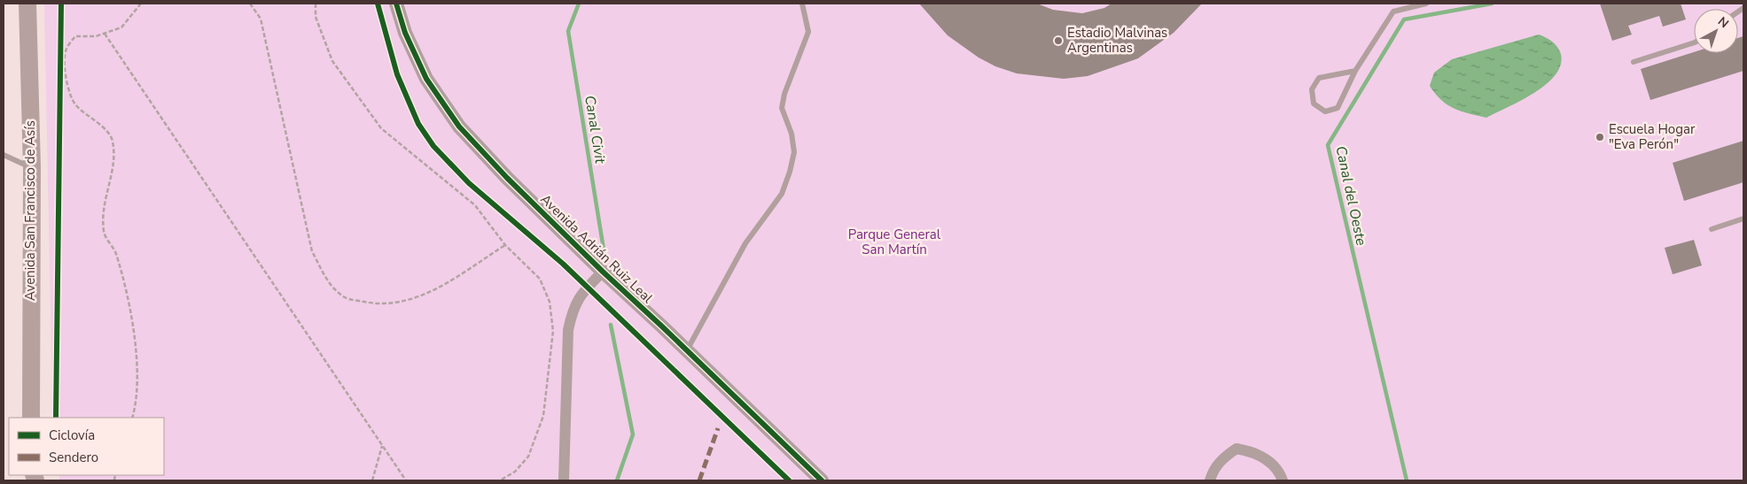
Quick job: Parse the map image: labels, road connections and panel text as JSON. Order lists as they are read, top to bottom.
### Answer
{
  "streets": {
    "main road": ["Avenida San Francisco de Asís"],
    "street": ["Avenida Adrián Ruiz Leal"]
  },
  "water": ["Canal Civit", "Canal del Oeste"],
  "parks": ["Parque General San Martín"],
  "places": ["Estadio Malvinas Argentinas", "Escuela Hogar \"Eva Perón\""],
  "legend": ["Ciclovía", "Sendero"],
  "north": "top right"
}
